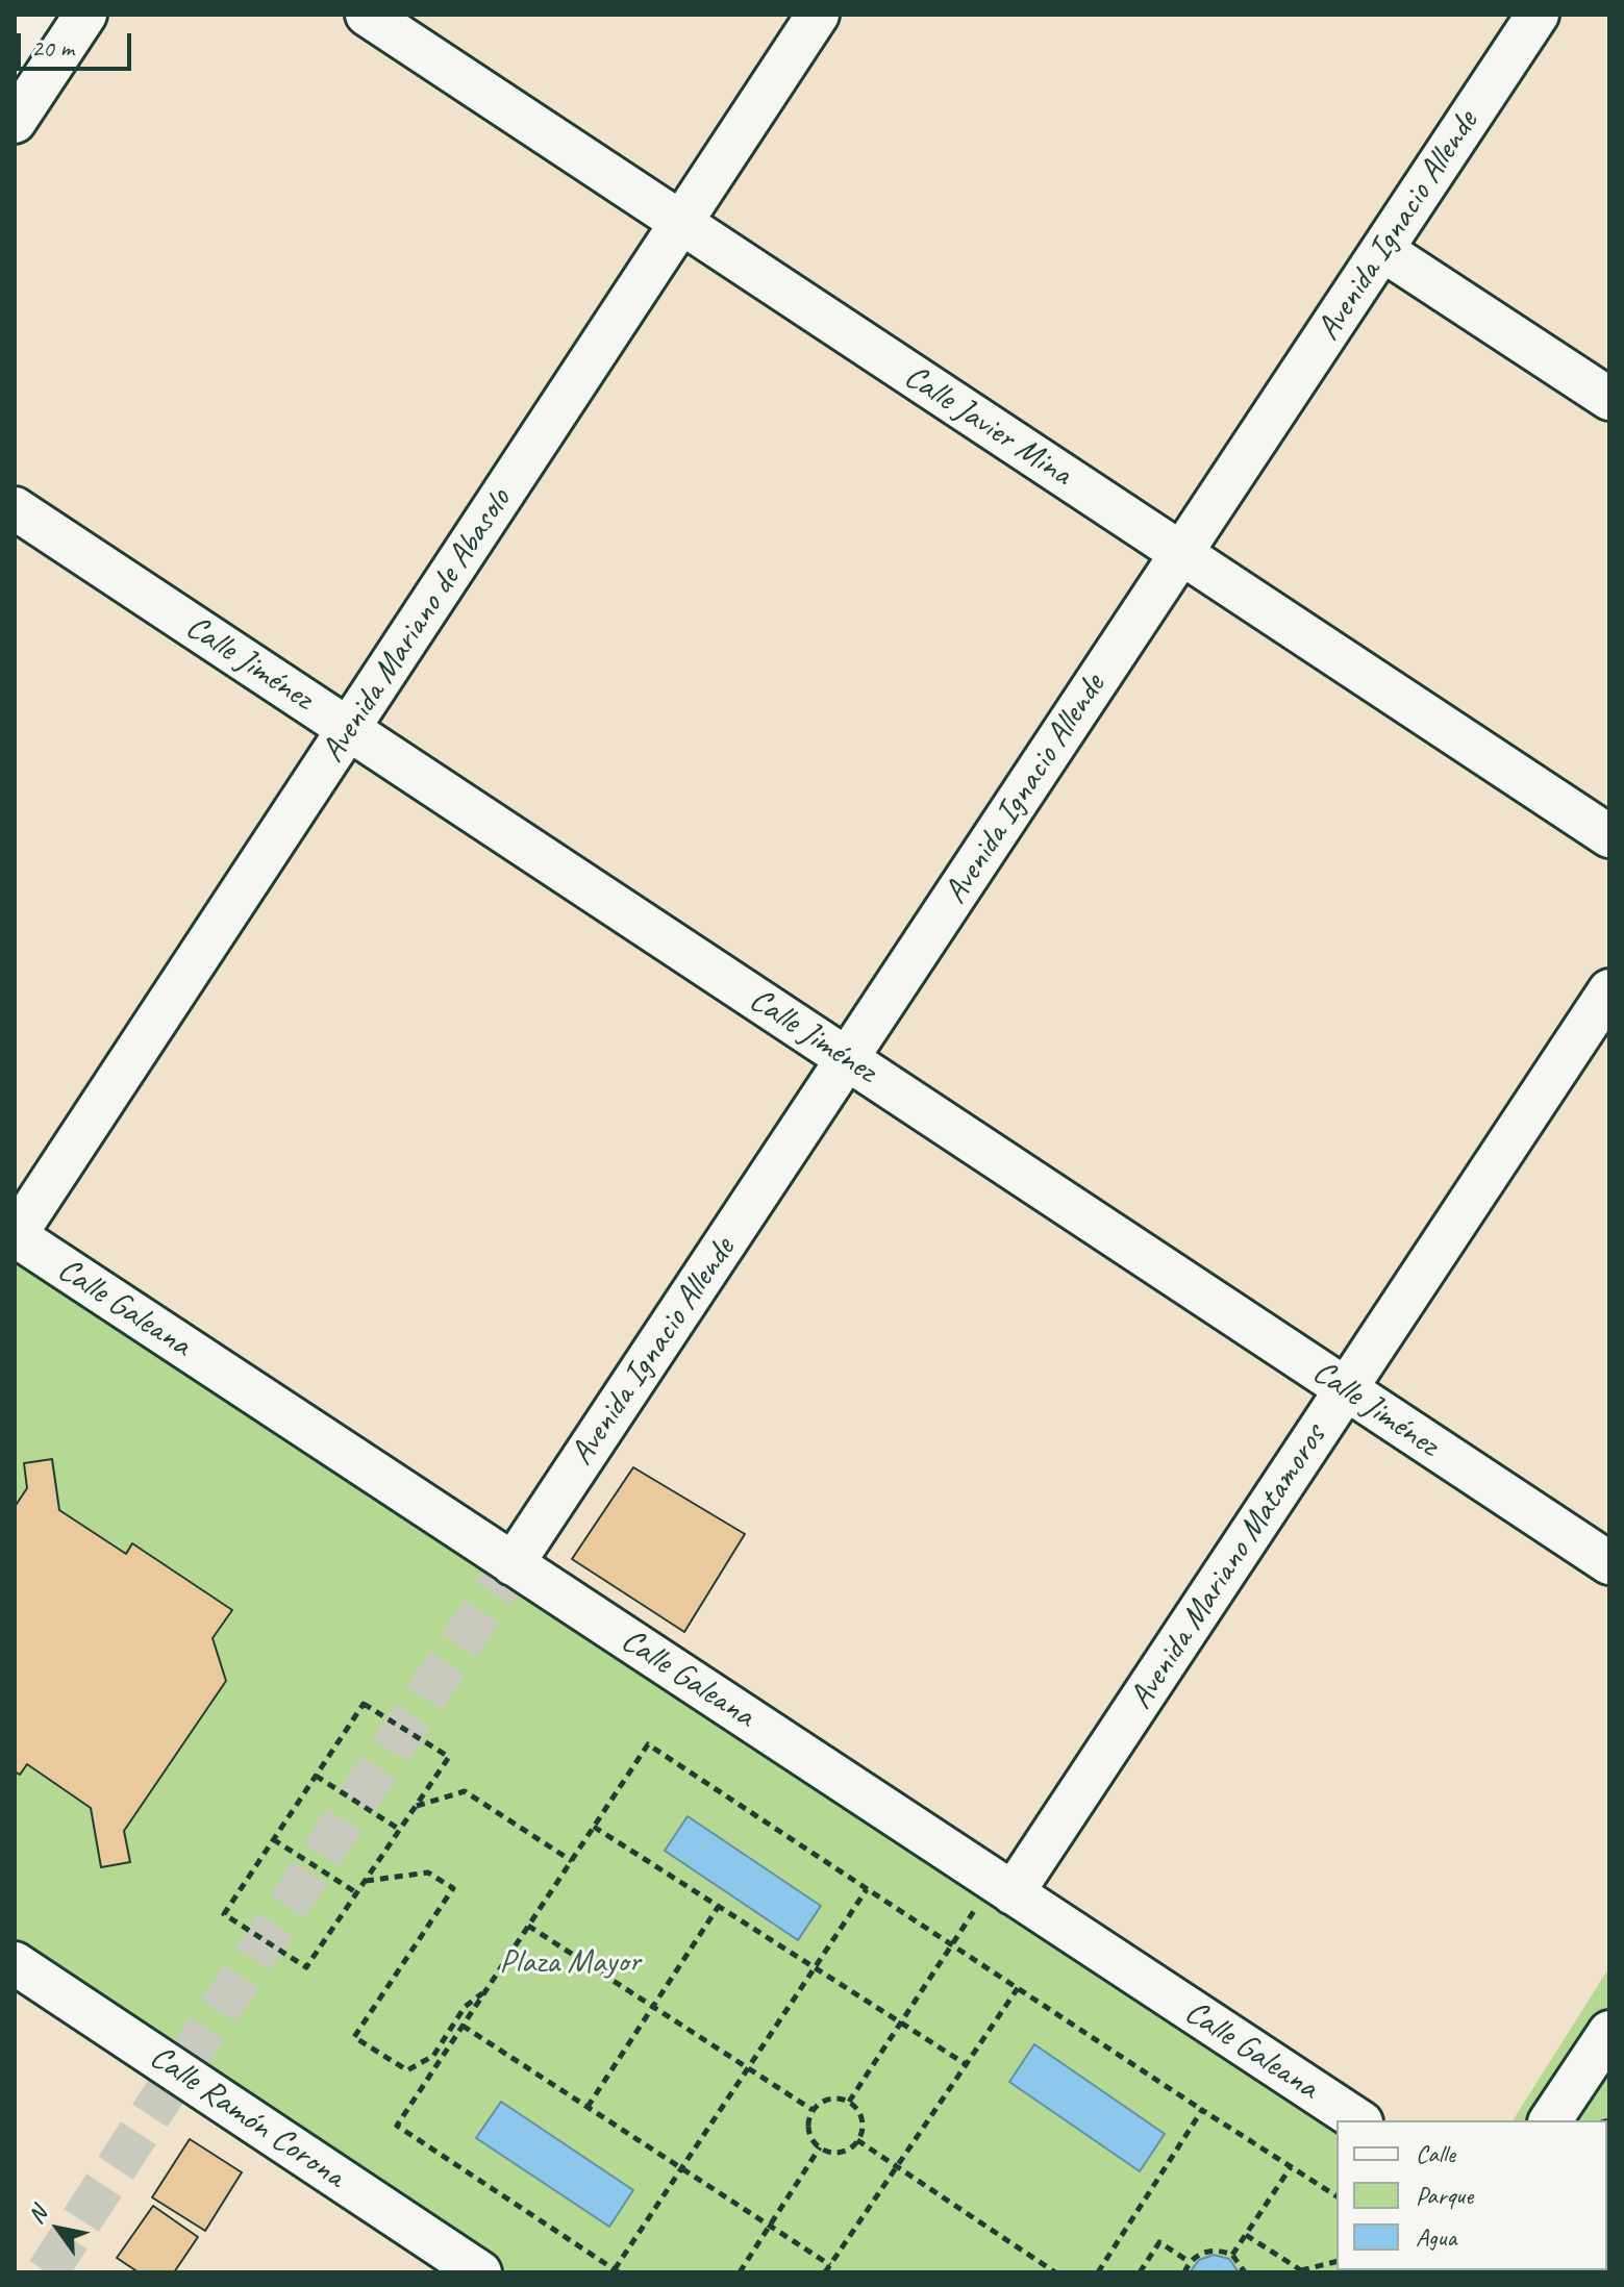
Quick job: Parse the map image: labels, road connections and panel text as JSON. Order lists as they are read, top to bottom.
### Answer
{
  "streets": {
    "street": [
      "Avenida Ignacio Allende",
      "Calle Javier Mina",
      "Avenida Mariano de Abasolo",
      "Calle Jiménez",
      "Calle Galeana",
      "Avenida Mariano Matamoros",
      "Calle Ramón Corona"
    ]
  },
  "crossings": [
    ["Avenida Ignacio Allende", "Calle Javier Mina"],
    ["Avenida Ignacio Allende", "Calle Jiménez"],
    ["Avenida Ignacio Allende", "Calle Galeana"],
    ["Calle Javier Mina", "Avenida Mariano de Abasolo"],
    ["Avenida Mariano de Abasolo", "Calle Jiménez"],
    ["Avenida Mariano de Abasolo", "Calle Galeana"],
    ["Calle Jiménez", "Avenida Mariano Matamoros"],
    ["Calle Galeana", "Avenida Mariano Matamoros"]
  ],
  "parks": ["Plaza Mayor"],
  "legend": ["Calle", "Parque", "Agua"],
  "scale_bar": "20 m",
  "north": "top left"
}
